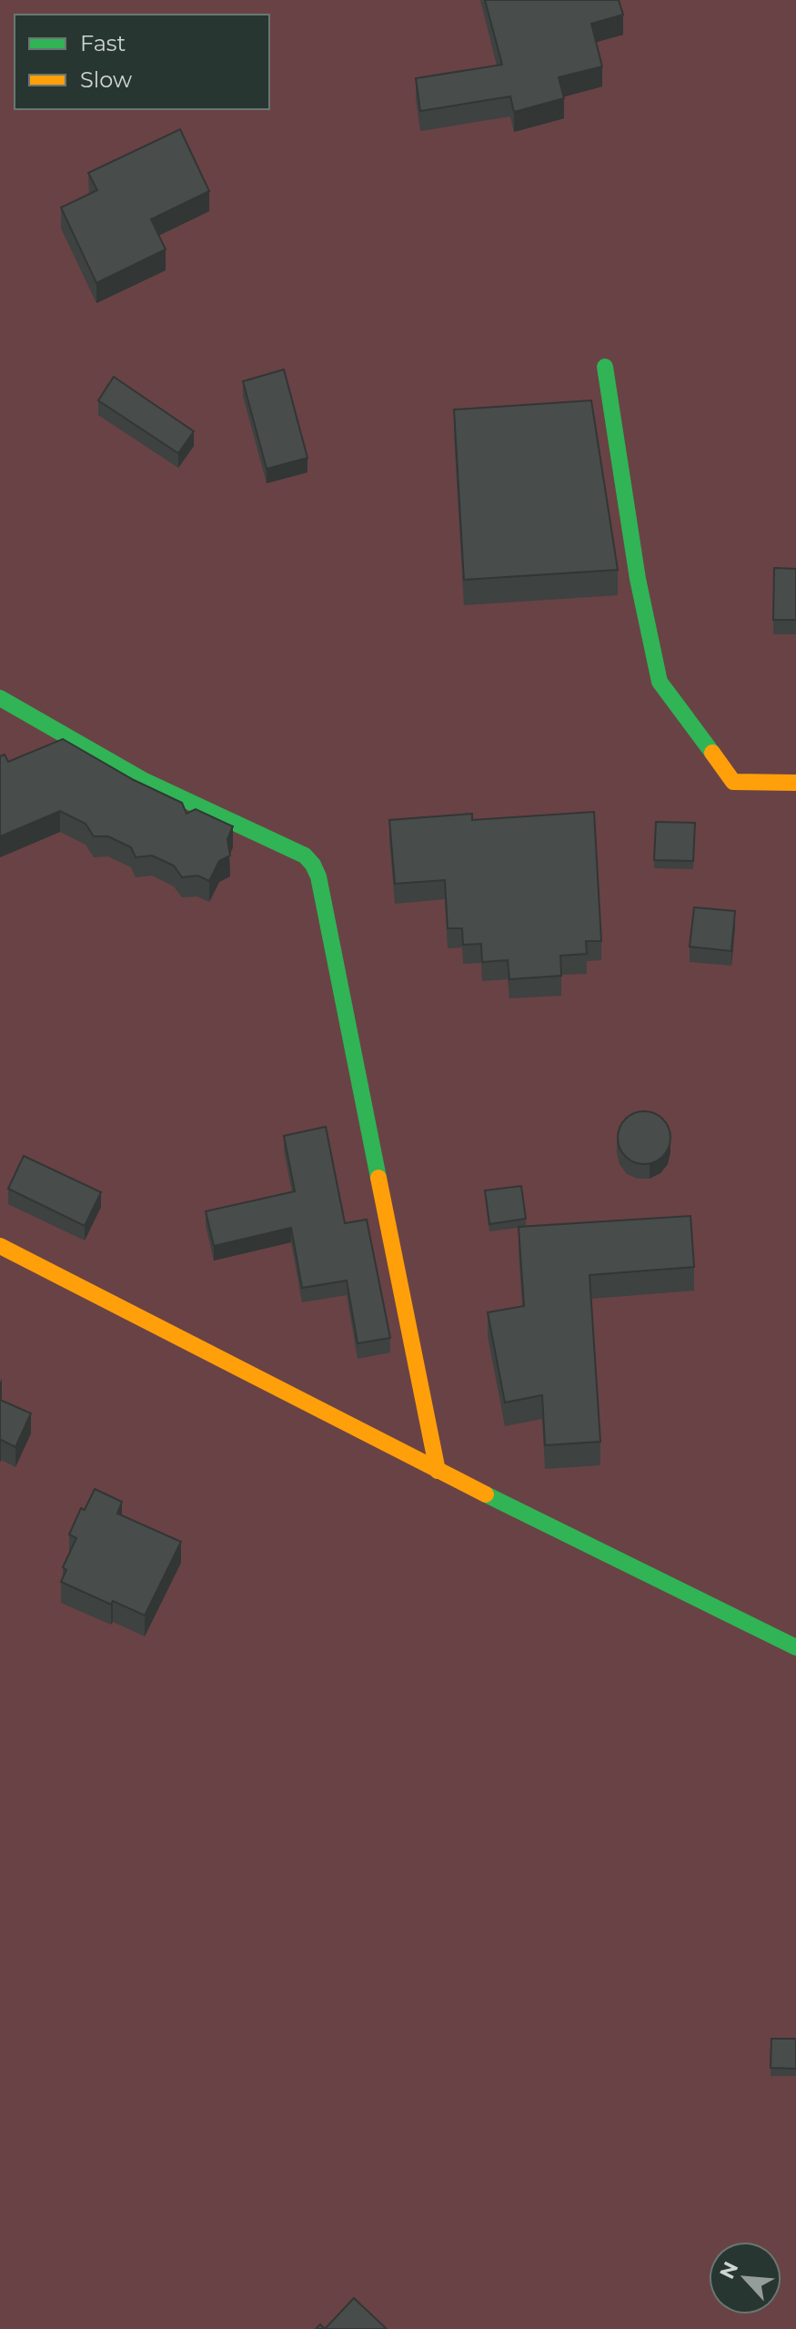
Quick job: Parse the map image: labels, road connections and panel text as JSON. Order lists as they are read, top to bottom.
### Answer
{
  "legend": ["Fast", "Slow"],
  "north": "top left"
}
